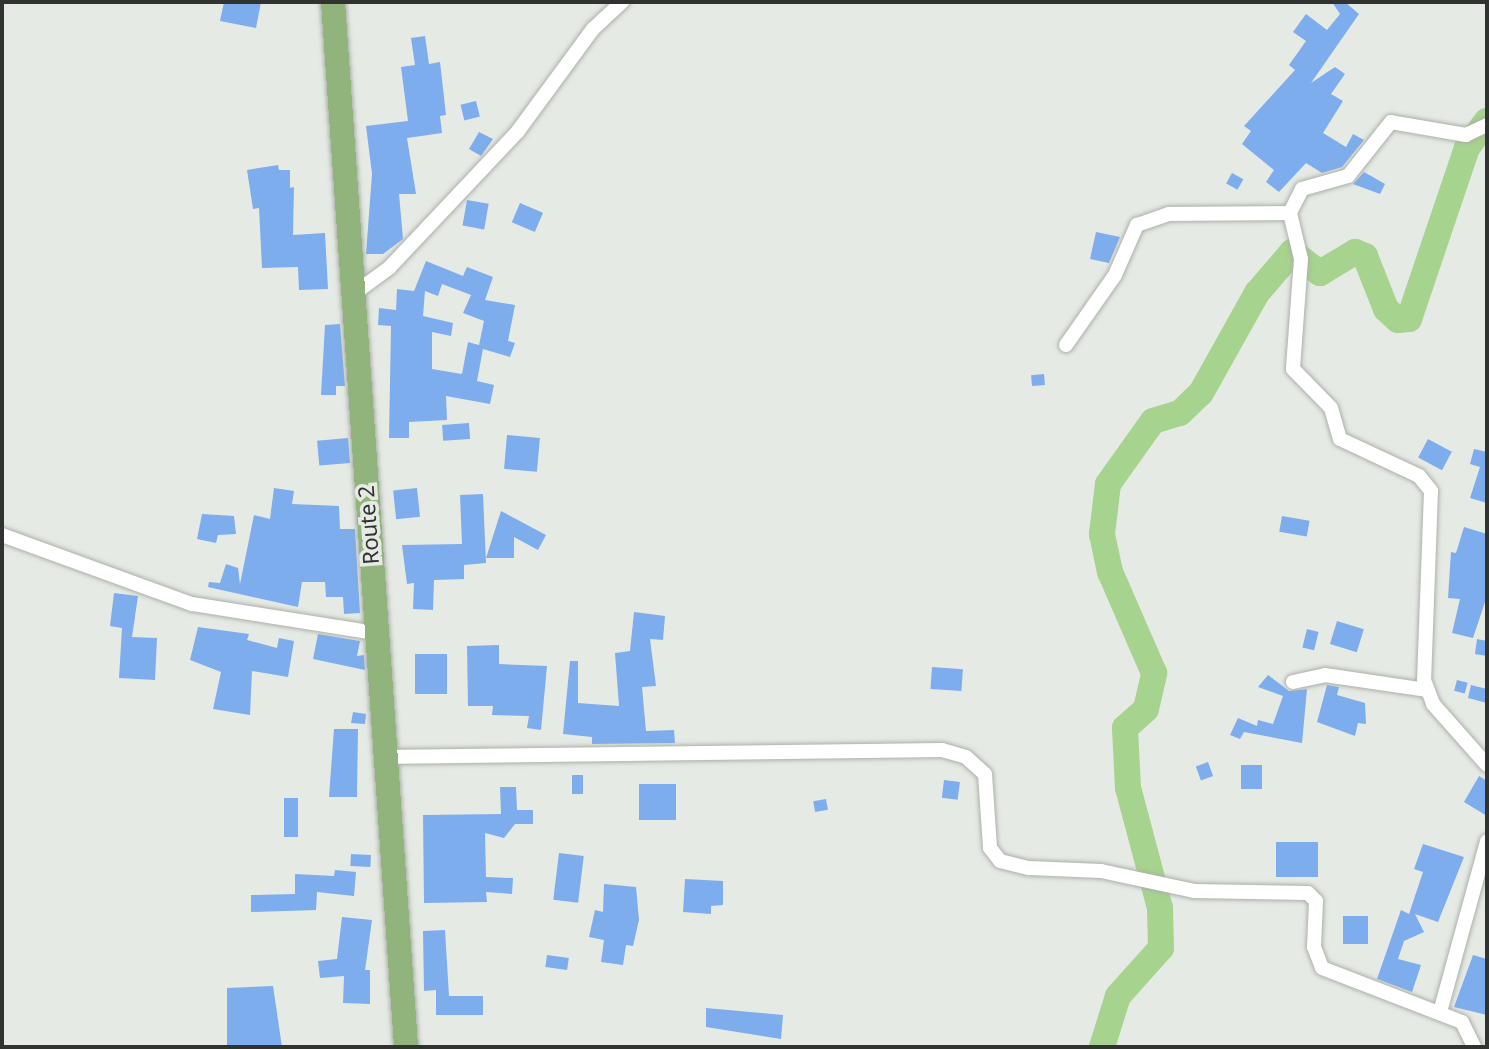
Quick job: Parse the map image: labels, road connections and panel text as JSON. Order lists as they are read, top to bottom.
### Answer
{
  "streets": {
    "highway": ["Route 2"]
  }
}
